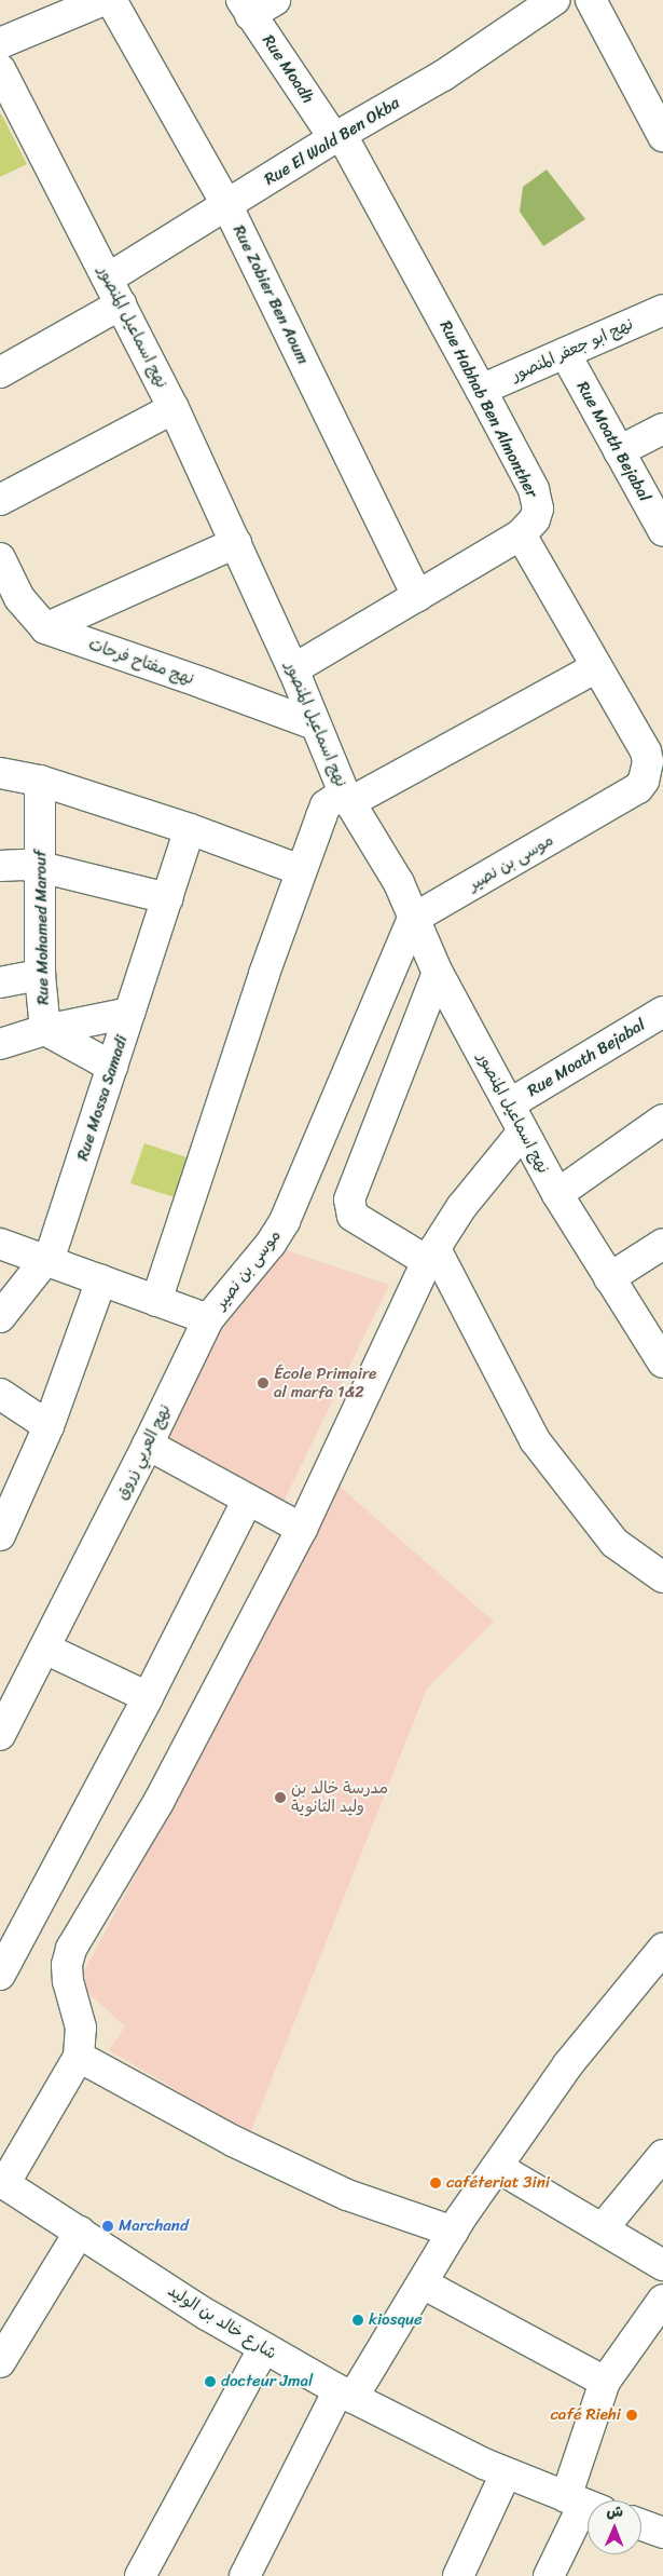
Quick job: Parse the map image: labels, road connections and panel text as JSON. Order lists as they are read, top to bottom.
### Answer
{
  "streets": {
    "street": [
      "Rue Moadh",
      "Rue El Wald Ben Okba",
      "Rue Zobier Ben Aoum",
      "نهج اسماعيل المنصور",
      "نهج ابو جعفر المنصور",
      "Rue Habhab Ben Almonther",
      "Rue Moath Bejabal",
      "نهج مفتاح فرحات",
      "موسى بن نصير",
      "Rue Mohamed Marouf",
      "Rue Mossa Samadi",
      "نهج العربي زروق",
      "شارع خالد بن الوليد"
    ]
  },
  "crossings": [
    ["Rue Moadh", "Rue El Wald Ben Okba"],
    ["Rue Moadh", "Rue Habhab Ben Almonther"],
    ["Rue El Wald Ben Okba", "Rue Zobier Ben Aoum"],
    ["Rue El Wald Ben Okba", "نهج اسماعيل المنصور"],
    ["Rue El Wald Ben Okba", "Rue Habhab Ben Almonther"],
    ["Rue Zobier Ben Aoum", "Rue Habhab Ben Almonther"],
    ["نهج اسماعيل المنصور", "Rue Habhab Ben Almonther"],
    ["نهج اسماعيل المنصور", "Rue Moath Bejabal"],
    ["نهج اسماعيل المنصور", "نهج مفتاح فرحات"],
    ["نهج اسماعيل المنصور", "موسى بن نصير"],
    ["نهج ابو جعفر المنصور", "Rue Habhab Ben Almonther"],
    ["نهج ابو جعفر المنصور", "Rue Moath Bejabal"],
    ["موسى بن نصير", "نهج العربي زروق"],
    ["Rue Mohamed Marouf", "Rue Mossa Samadi"]
  ],
  "places": [
    "École Primaire al marfa 1&2",
    "مدرسة خالد بن وليد الثانوية",
    "caféteriat 3ini",
    "Marchand",
    "kiosque",
    "docteur Jmal",
    "café Riehi"
  ],
  "north": "top"
}
